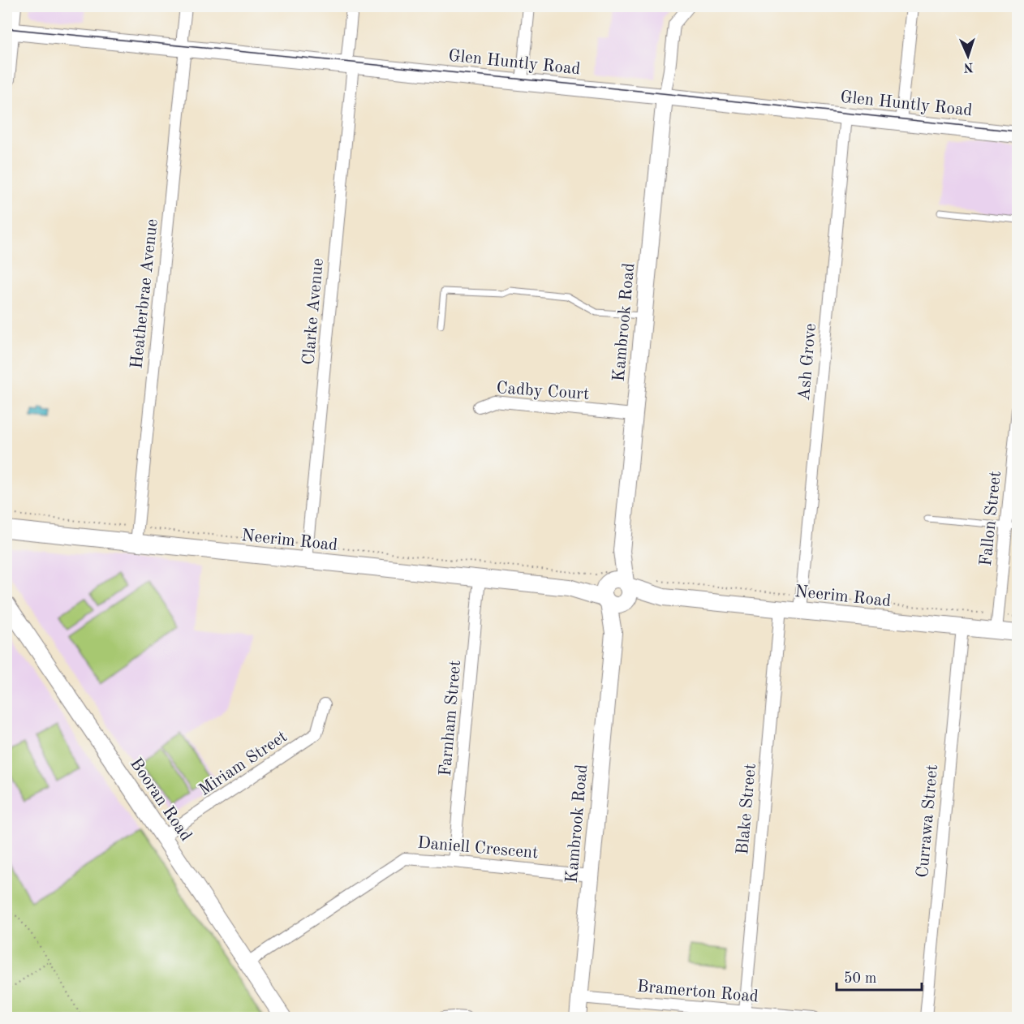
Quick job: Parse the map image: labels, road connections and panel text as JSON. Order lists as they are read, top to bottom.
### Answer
{
  "streets": {
    "street": [
      "Glen Huntly Road",
      "Heatherbrae Avenue",
      "Clarke Avenue",
      "Kambrook Road",
      "Ash Grove",
      "Cadby Court",
      "Fallon Street",
      "Neerim Road",
      "Farnham Street",
      "Miriam Street",
      "Booran Road",
      "Blake Street",
      "Currawa Street",
      "Daniell Crescent",
      "Bramerton Road"
    ]
  },
  "crossings": [
    ["Glen Huntly Road", "Heatherbrae Avenue"],
    ["Glen Huntly Road", "Clarke Avenue"],
    ["Glen Huntly Road", "Kambrook Road"],
    ["Glen Huntly Road", "Ash Grove"],
    ["Heatherbrae Avenue", "Neerim Road"],
    ["Clarke Avenue", "Neerim Road"],
    ["Kambrook Road", "Cadby Court"],
    ["Kambrook Road", "Neerim Road"],
    ["Kambrook Road", "Daniell Crescent"],
    ["Kambrook Road", "Bramerton Road"],
    ["Ash Grove", "Neerim Road"],
    ["Fallon Street", "Neerim Road"],
    ["Neerim Road", "Farnham Street"],
    ["Neerim Road", "Blake Street"],
    ["Neerim Road", "Currawa Street"],
    ["Farnham Street", "Daniell Crescent"],
    ["Miriam Street", "Booran Road"],
    ["Booran Road", "Daniell Crescent"],
    ["Blake Street", "Bramerton Road"]
  ],
  "scale_bar": "50 m",
  "north": "bottom"
}
